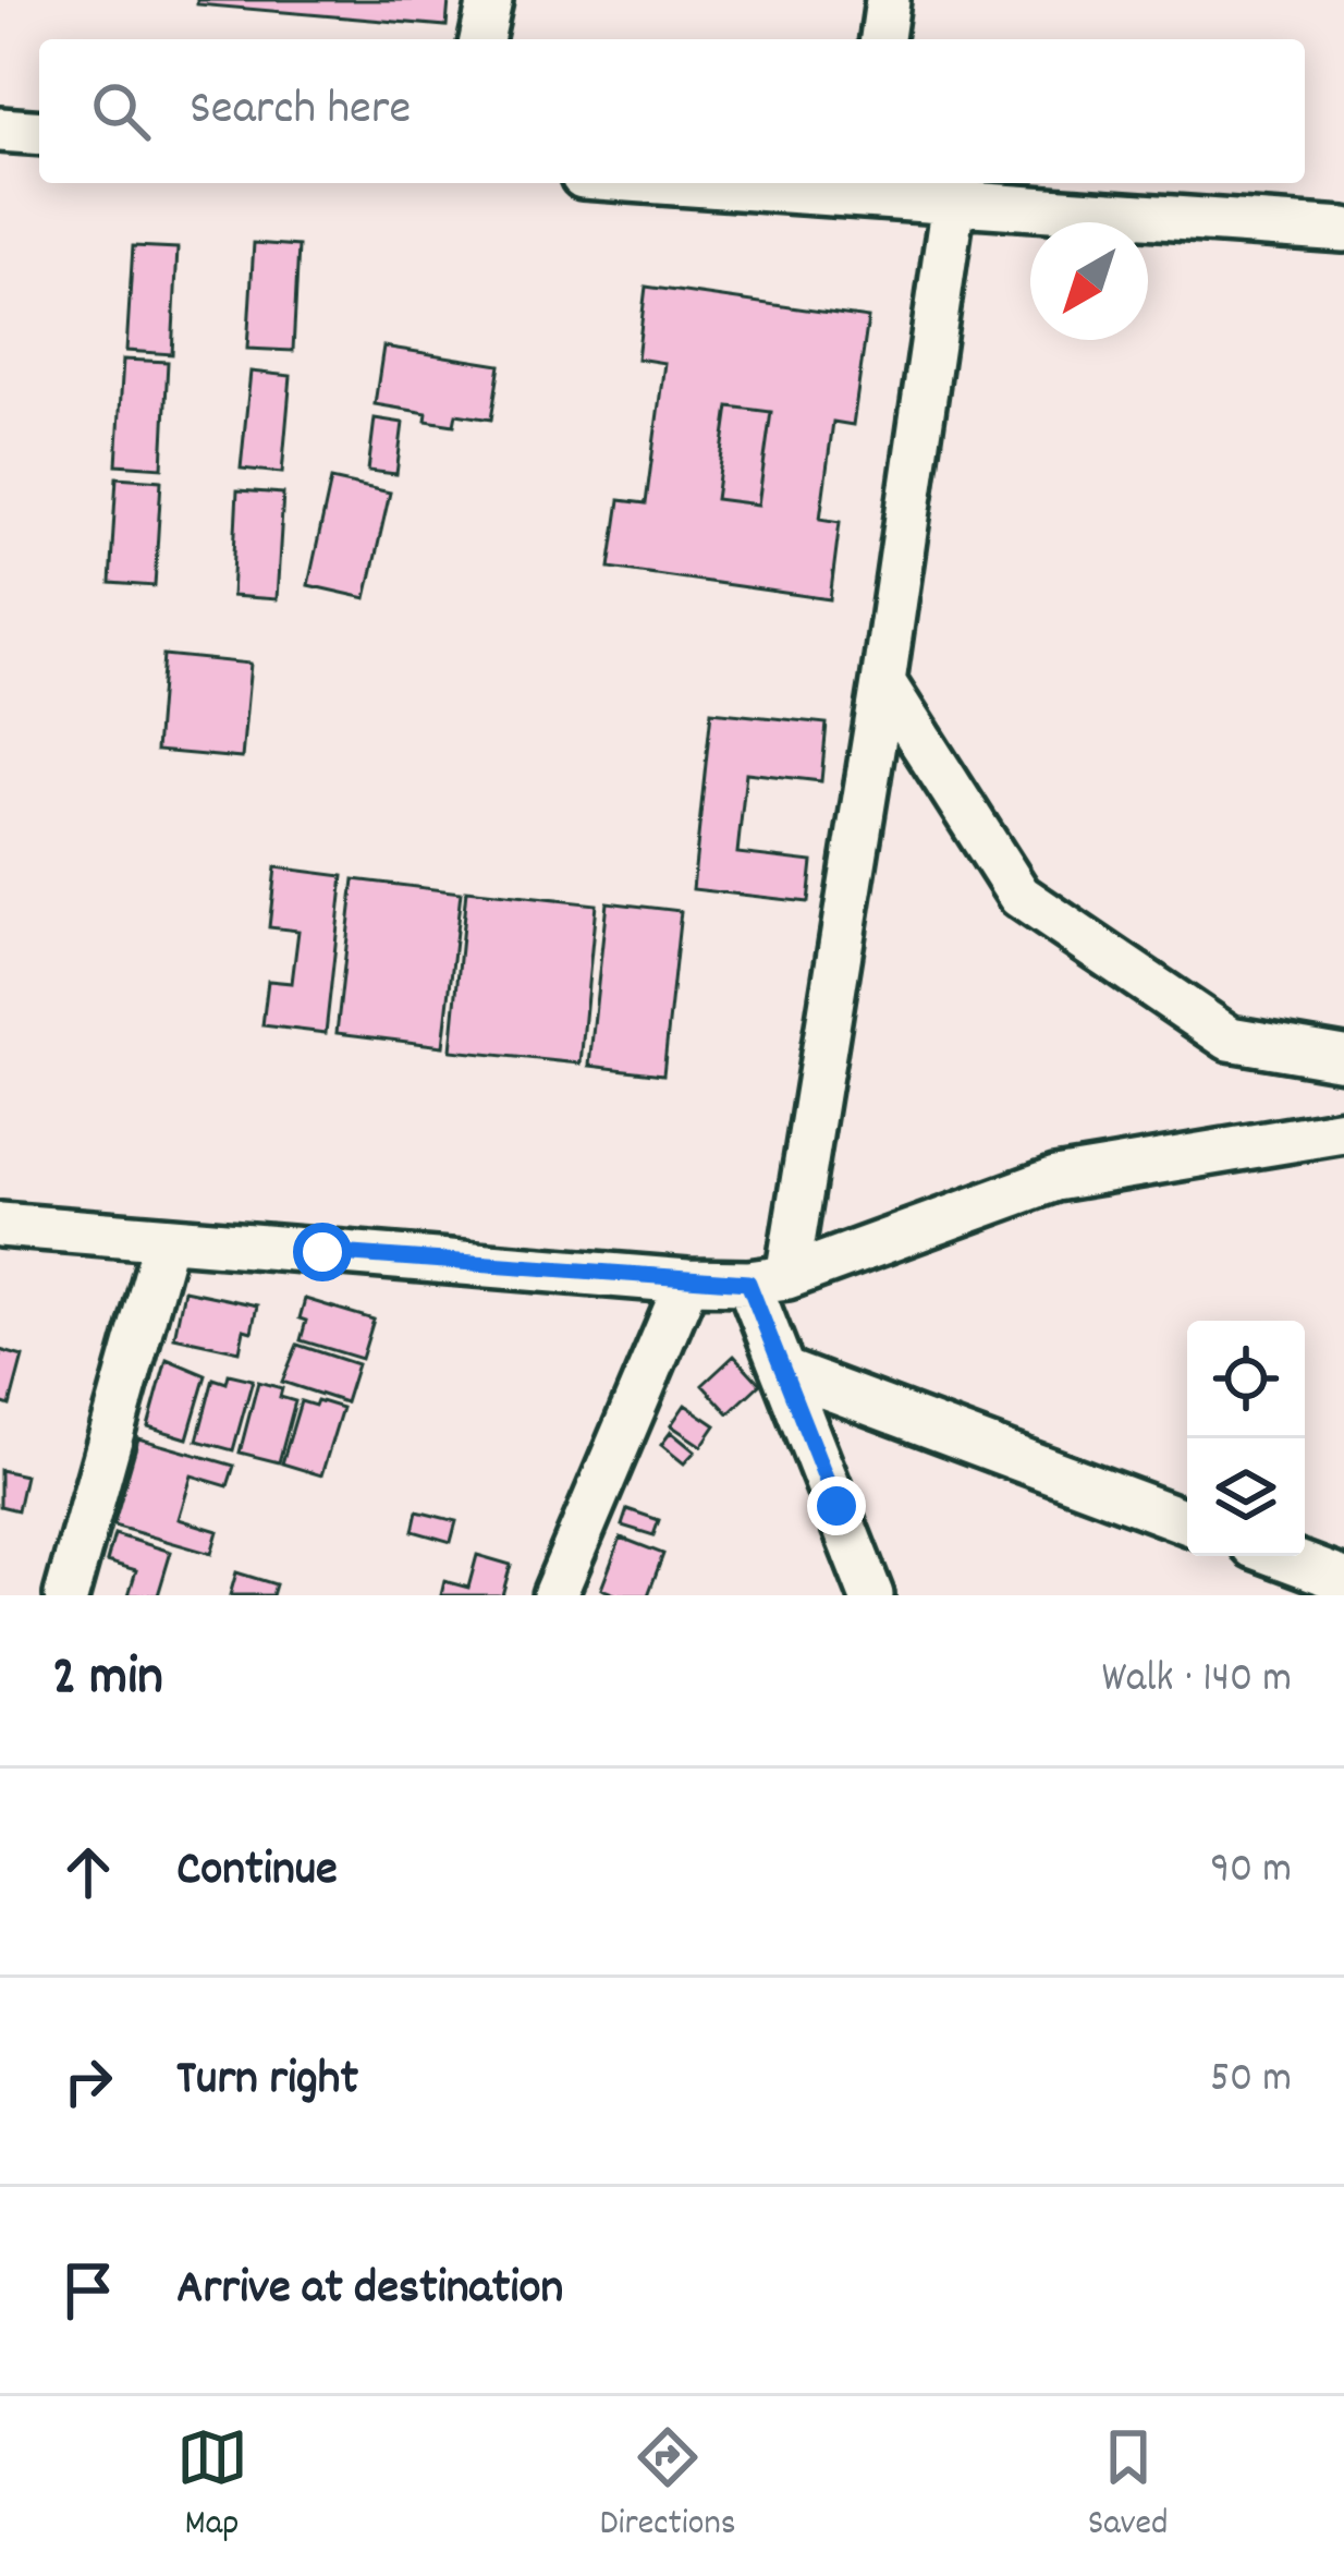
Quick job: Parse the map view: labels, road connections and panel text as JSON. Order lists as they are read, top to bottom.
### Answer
{
  "north": "bottom left",
  "page": {
    "search": "Search here",
    "heading": ["2 min", "Walk · 140 m"],
    "list": [
      ["Continue", "90 m"],
      ["Turn right", "50 m"],
      "Arrive at destination"
    ],
    "nav": ["Map", "Directions", "Saved"]
  }
}
